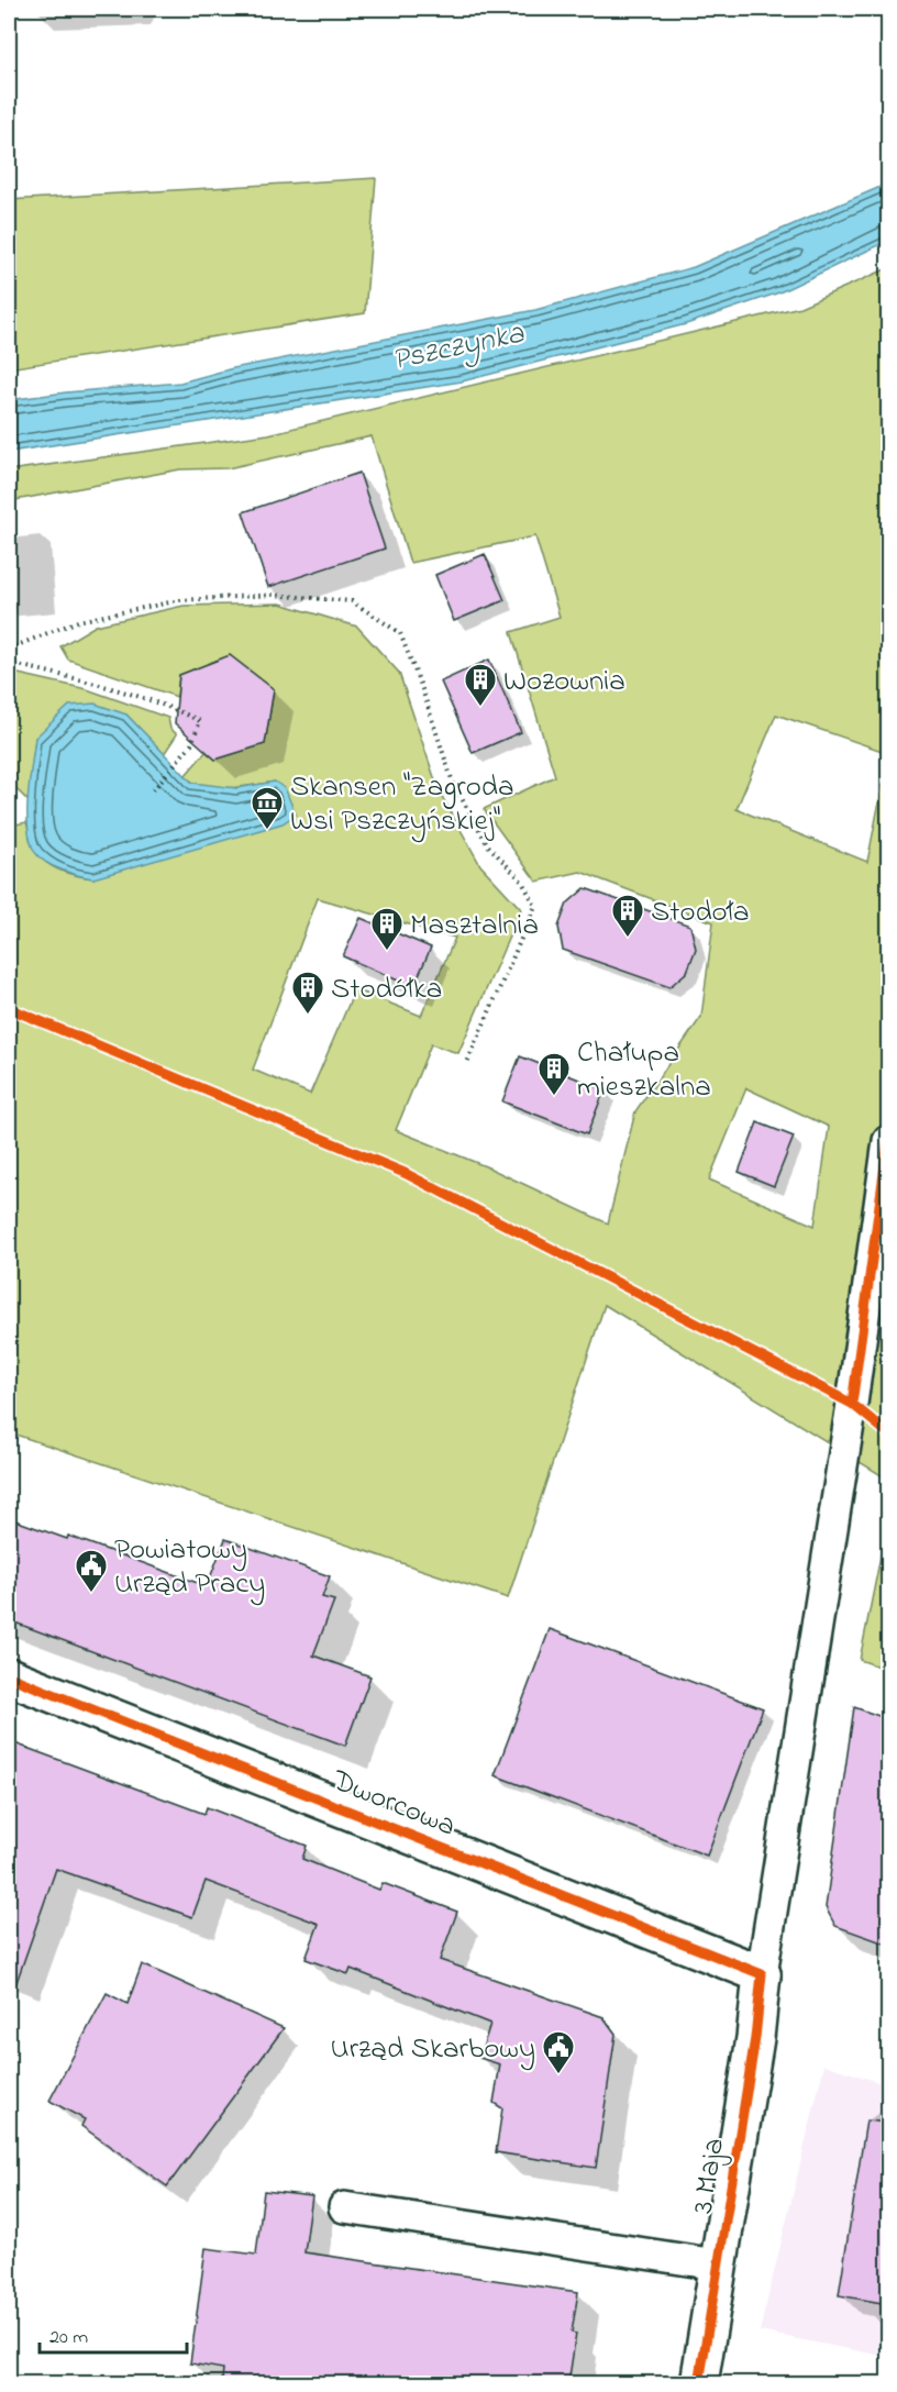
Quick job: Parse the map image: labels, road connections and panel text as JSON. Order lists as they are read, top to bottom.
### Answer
{
  "streets": {
    "street": ["Dworcowa", "3 Maja"]
  },
  "crossings": [
    ["Dworcowa", "3 Maja"]
  ],
  "water": ["Pszczynka"],
  "places": {
    "building": [
      "Wozownia",
      "Stodoła",
      "Masztalnia",
      "Stodółka",
      "Chałupa mieszkalna"
    ],
    "museum": ["Skansen \"Zagroda Wsi Pszczyńskiej\""],
    "public building": ["Powiatowy Urząd Pracy", "Urząd Skarbowy"]
  },
  "scale_bar": "20 m"
}
